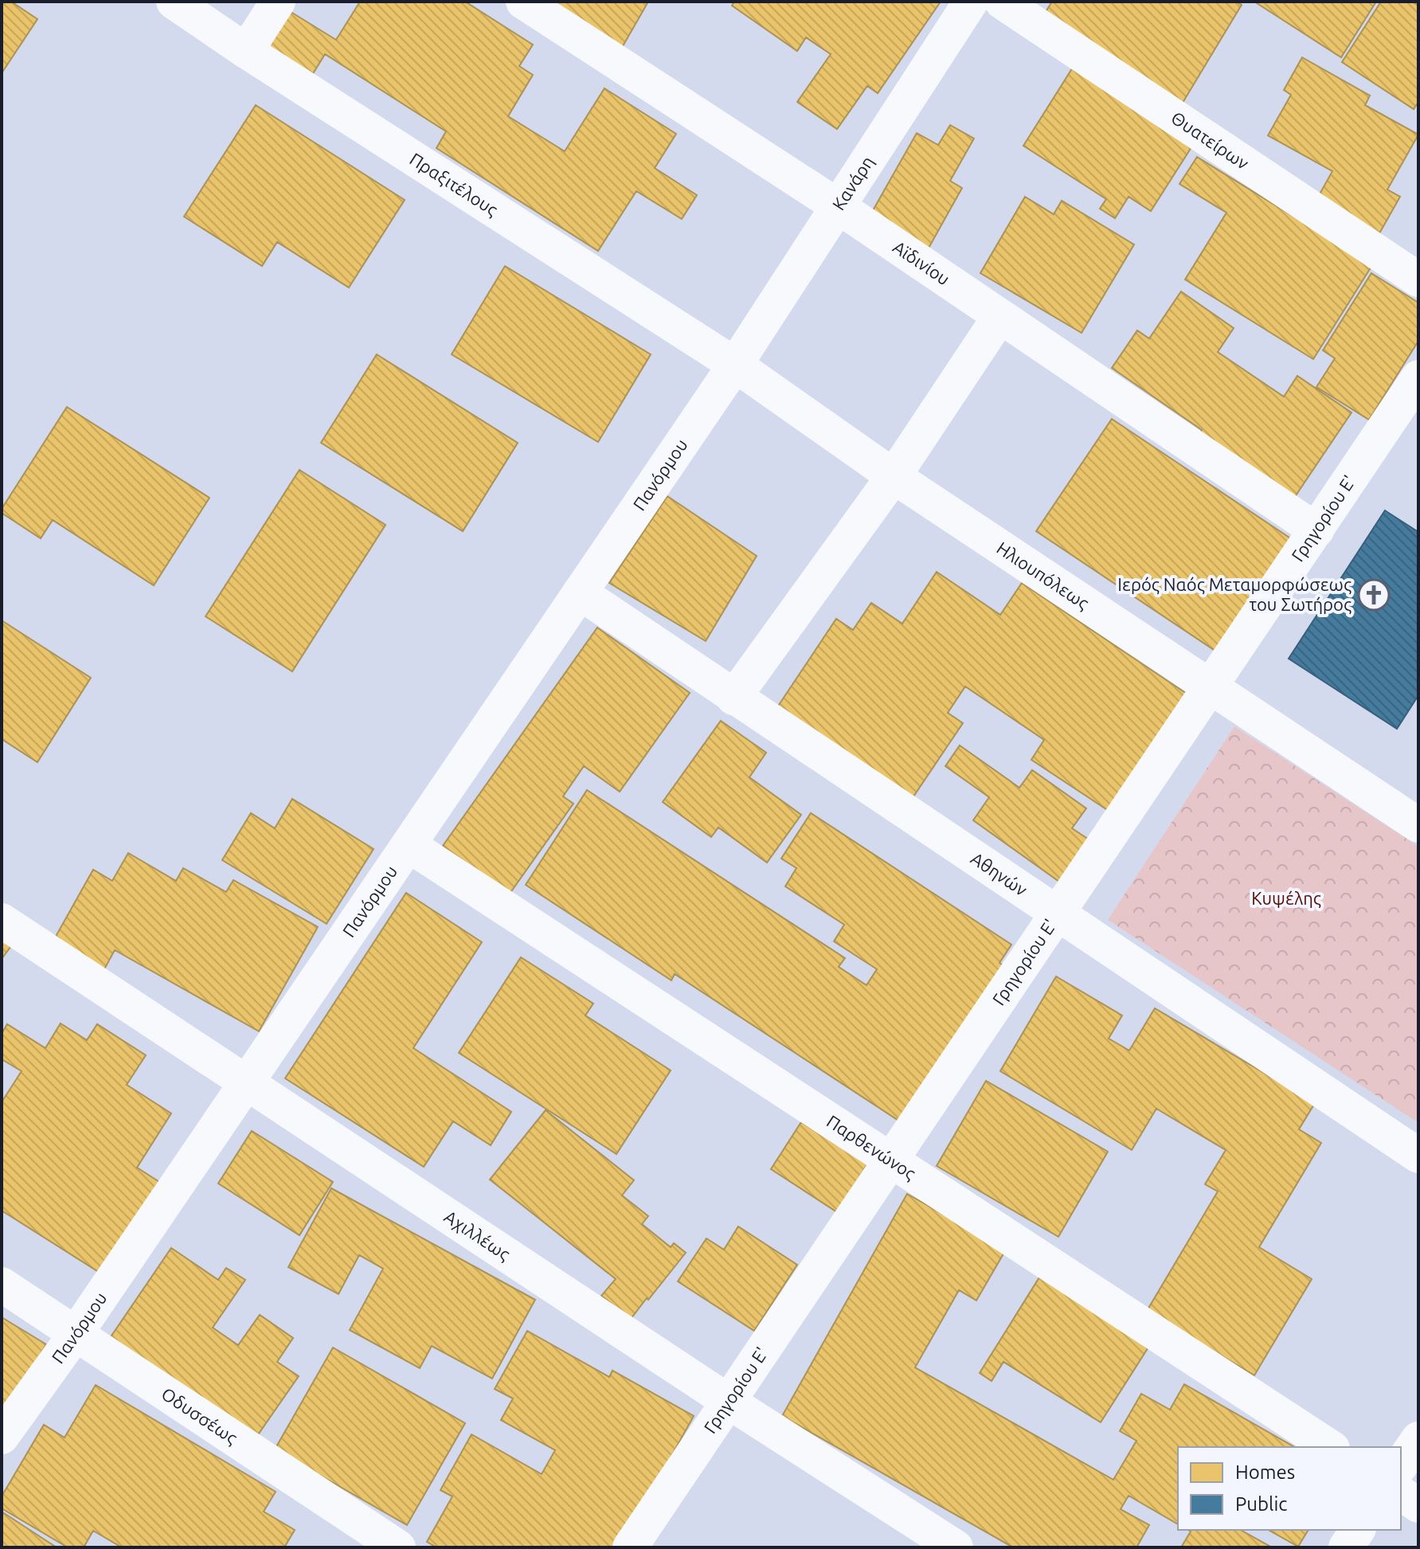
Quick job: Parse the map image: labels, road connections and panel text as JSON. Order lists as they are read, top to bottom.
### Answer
{
  "streets": {
    "street": [
      "Θυατείρων",
      "Κανάρη",
      "Πραξιτέλους",
      "Αϊδινίου",
      "Πανόρμου",
      "Γρηγορίου Ε'",
      "Ηλιουπόλεως",
      "Αθηνών",
      "Παρθενώνος",
      "Αχιλλέως",
      "Οδυσσέως"
    ]
  },
  "crossings": [
    ["Κανάρη", "Πραξιτέλους"],
    ["Κανάρη", "Αϊδινίου"],
    ["Κανάρη", "Πανόρμου"],
    ["Κανάρη", "Ηλιουπόλεως"],
    ["Πραξιτέλους", "Πανόρμου"],
    ["Πραξιτέλους", "Ηλιουπόλεως"],
    ["Αϊδινίου", "Γρηγορίου Ε'"],
    ["Πανόρμου", "Ηλιουπόλεως"],
    ["Πανόρμου", "Αθηνών"],
    ["Πανόρμου", "Παρθενώνος"],
    ["Πανόρμου", "Αχιλλέως"],
    ["Πανόρμου", "Οδυσσέως"],
    ["Γρηγορίου Ε'", "Ηλιουπόλεως"],
    ["Γρηγορίου Ε'", "Αθηνών"],
    ["Γρηγορίου Ε'", "Παρθενώνος"],
    ["Γρηγορίου Ε'", "Αχιλλέως"]
  ],
  "parks": ["Κυψέλης"],
  "places": {
    "church": ["Ιερός Ναός Μεταμορφώσεως του Σωτήρος"]
  },
  "legend": ["Homes", "Public"]
}
